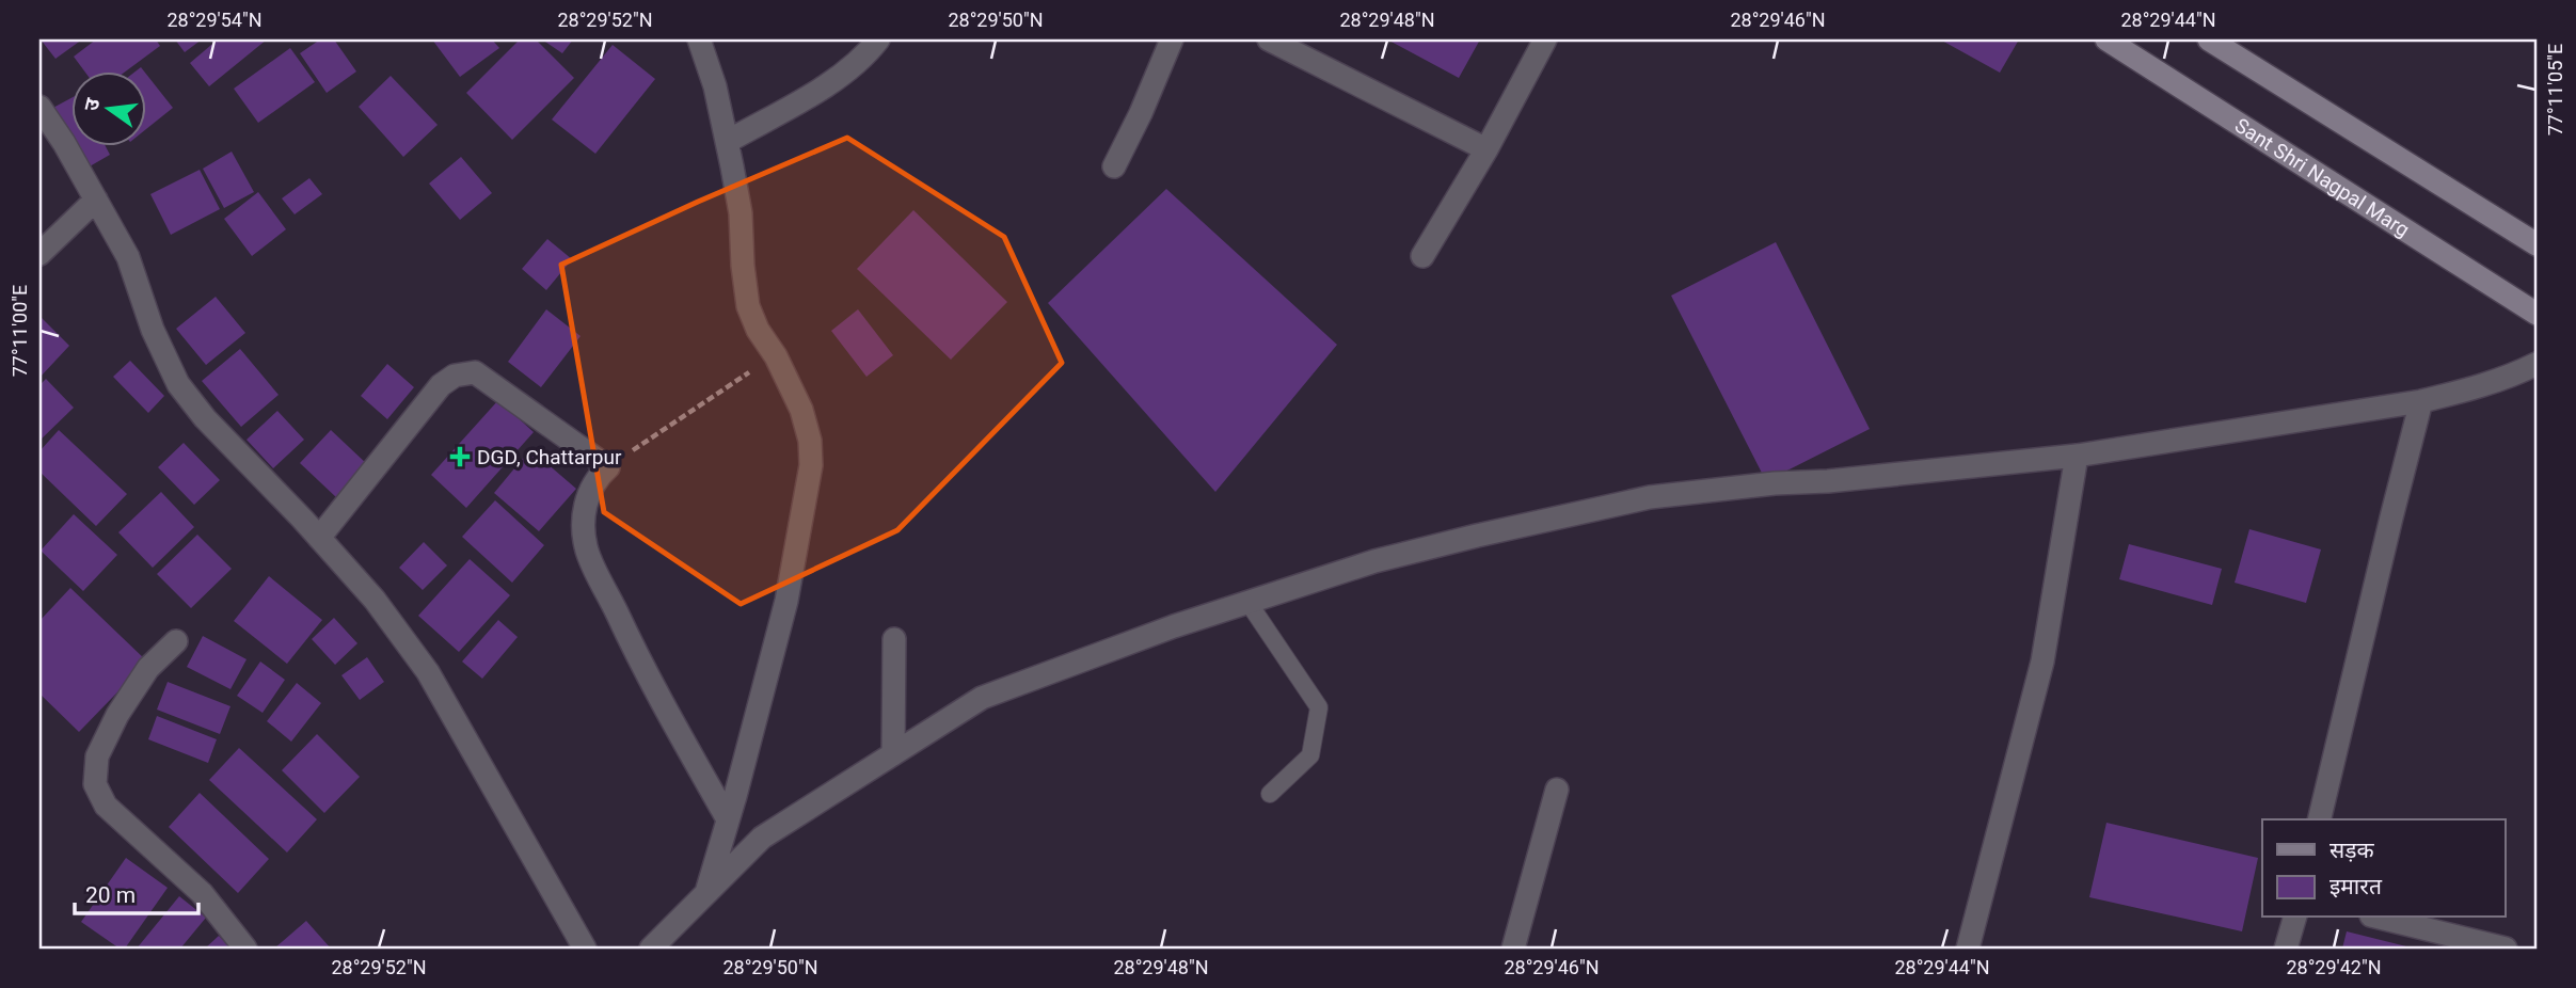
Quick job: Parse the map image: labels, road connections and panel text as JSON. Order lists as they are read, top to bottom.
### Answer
{
  "streets": {
    "main road": ["Sant Shri Nagpal Marg"]
  },
  "places": {
    "health": ["DGD, Chattarpur"]
  },
  "legend": ["सड़क", "इमारत"],
  "scale_bar": "20 m",
  "north": "left",
  "coordinates": [
    "28°29'54\"N",
    "28°29'52\"N",
    "28°29'50\"N",
    "28°29'48\"N",
    "28°29'46\"N",
    "28°29'44\"N",
    "77°11'05\"E",
    "77°11'00\"E",
    "28°29'42\"N"
  ]
}
